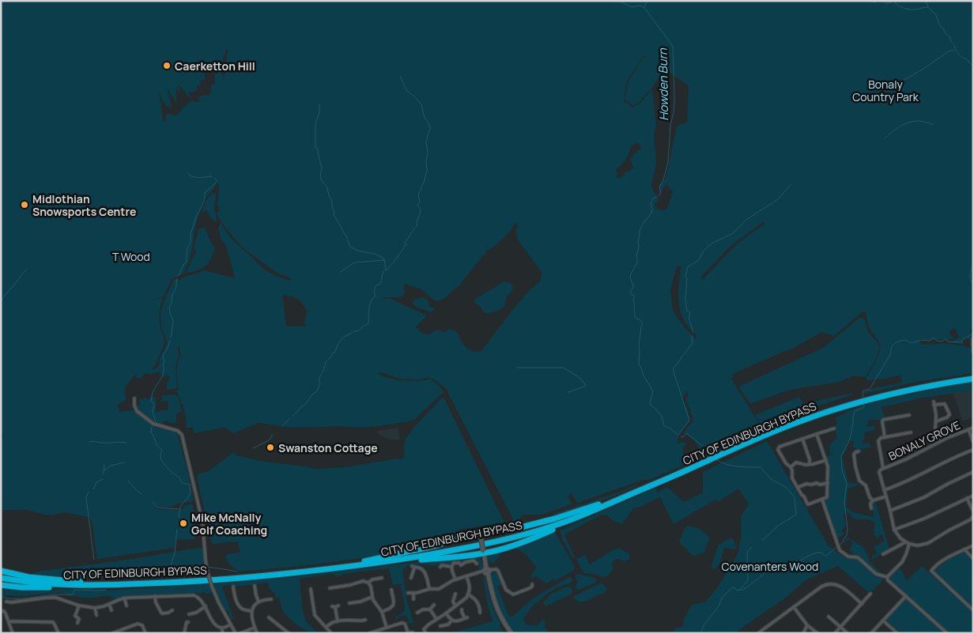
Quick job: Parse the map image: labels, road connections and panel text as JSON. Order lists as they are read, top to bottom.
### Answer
{
  "streets": {
    "highway": ["CITY OF EDINBURGH BYPASS"],
    "street": ["BONALY GROVE"]
  },
  "water": ["Howden Burn"],
  "parks": ["Bonaly Country Park", "T Wood", "Covenanters Wood"],
  "places": [
    "Caerketton Hill",
    "Midlothian Snowsports Centre",
    "Swanston Cottage",
    "Mike McNally Golf Coaching"
  ]
}
